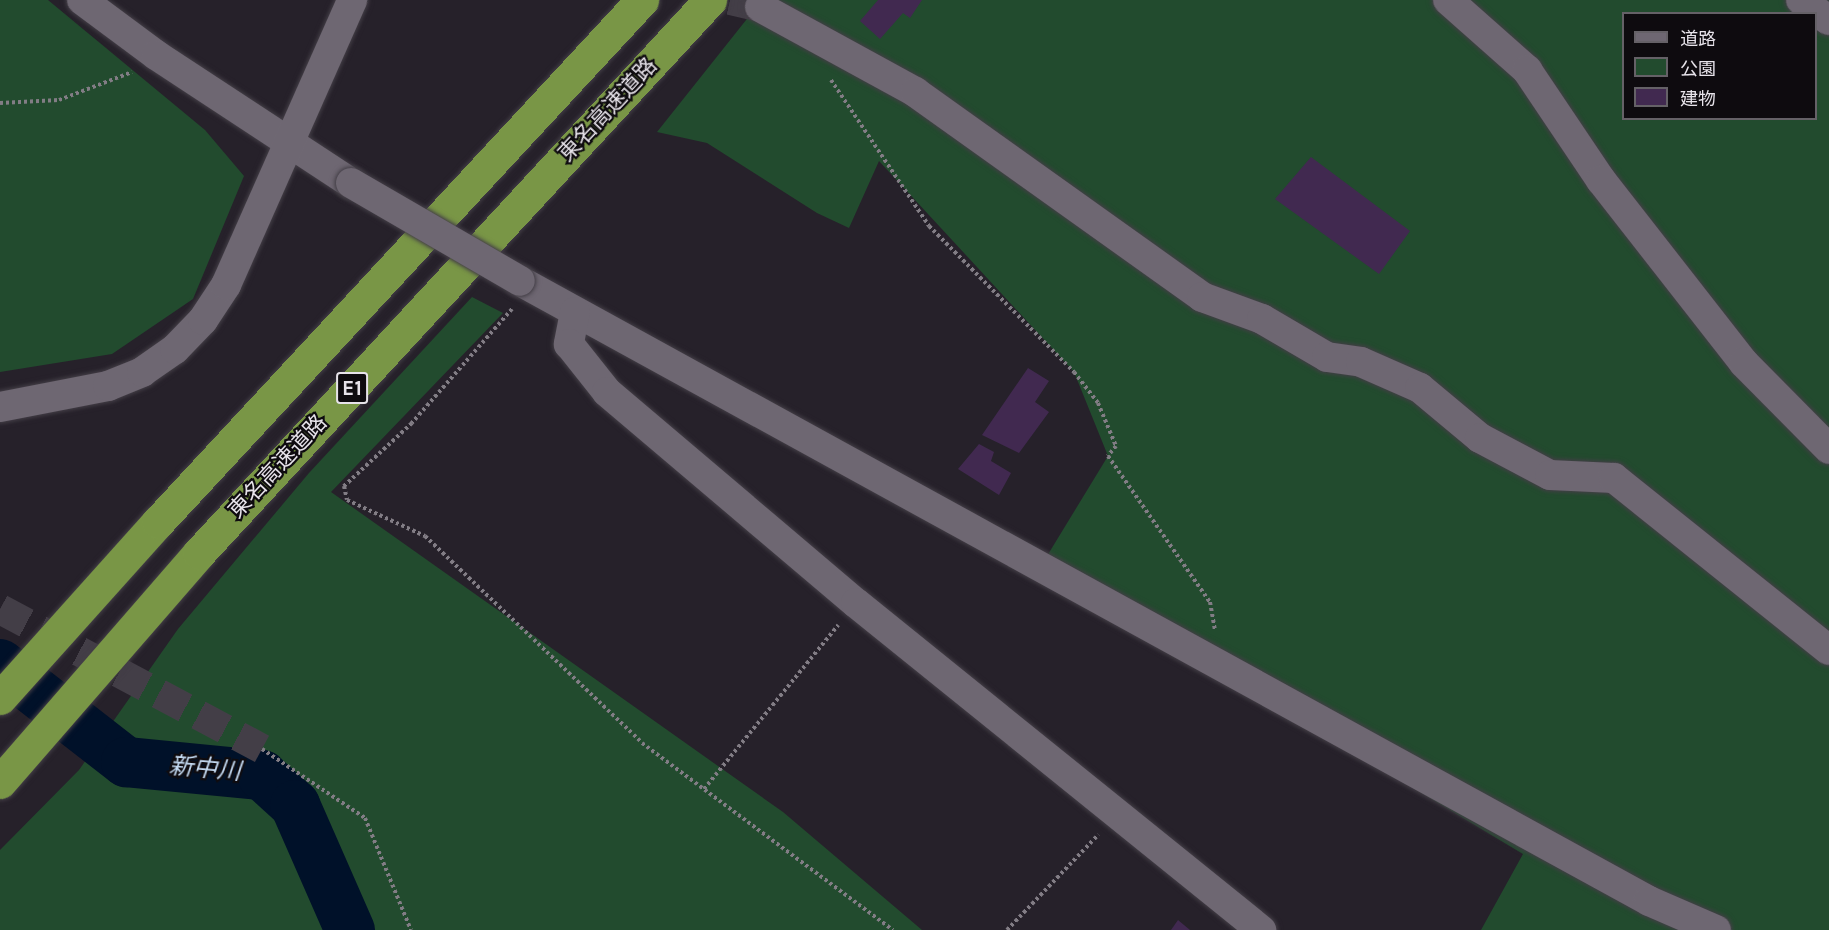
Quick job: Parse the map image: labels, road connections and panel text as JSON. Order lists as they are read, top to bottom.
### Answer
{
  "streets": {
    "highway": ["東名高速道路", "E1"]
  },
  "water": ["新中川"],
  "legend": ["道路", "公園", "建物"]
}
